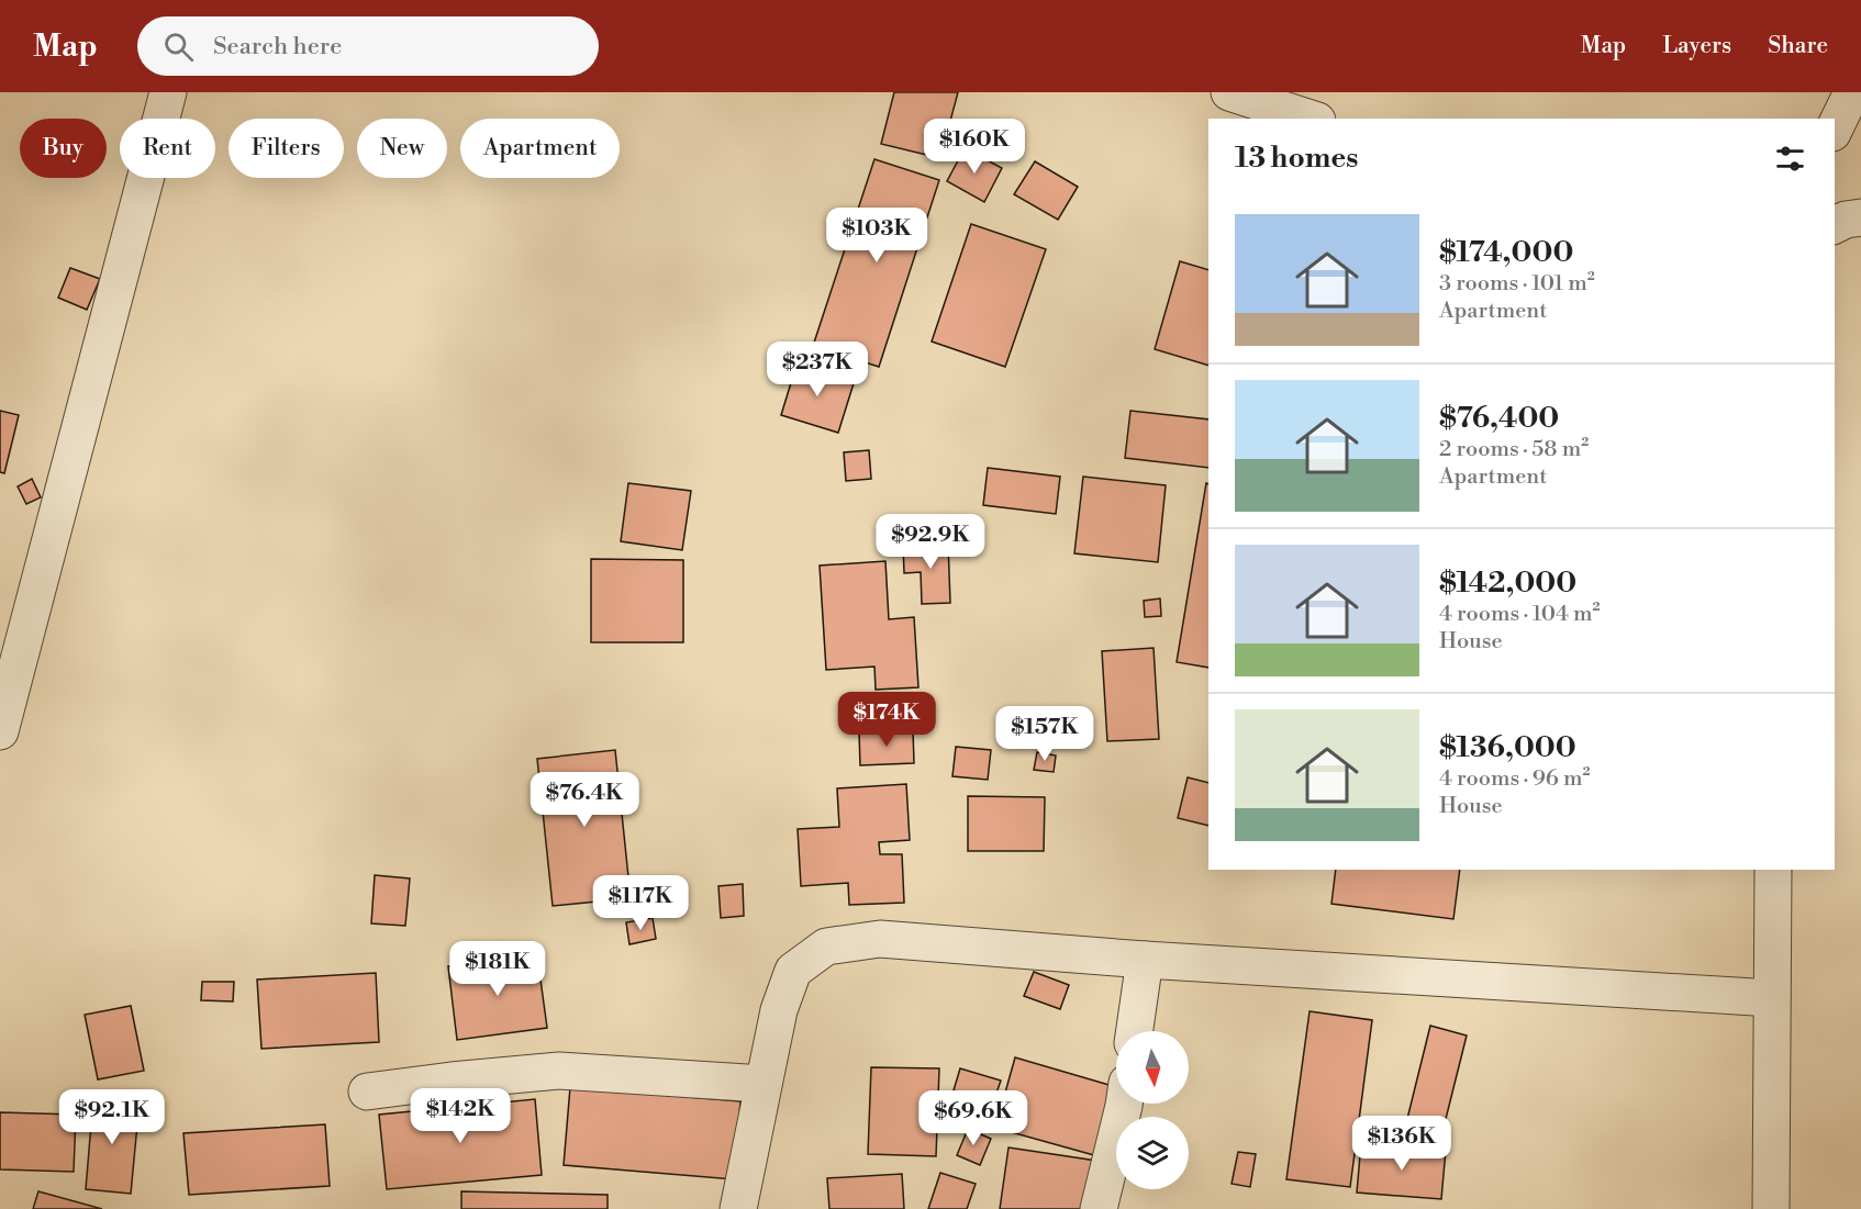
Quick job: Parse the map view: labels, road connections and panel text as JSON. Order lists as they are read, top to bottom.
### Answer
{
  "north": "bottom",
  "page": {
    "header": "Map",
    "search": "Search here",
    "nav": ["Map", "Layers", "Share"],
    "price": [
      "$160K",
      "$103K",
      "$237K",
      "$92.9K",
      "$174K",
      "$157K",
      "$76.4K",
      "$117K",
      "$181K",
      "$142K",
      "$92.1K",
      "$69.6K",
      "$136K"
    ],
    "chip": [
      "Buy",
      "Rent",
      "Filters",
      "New",
      "Apartment"
    ],
    "heading": "13 homes",
    "list": [
      {
        "name": "$174,000",
        "note": "3 rooms · 101 m² · Apartment"
      },
      {
        "name": "$76,400",
        "note": "2 rooms · 58 m² · Apartment"
      },
      {
        "name": "$142,000",
        "note": "4 rooms · 104 m² · House"
      },
      {
        "name": "$136,000",
        "note": "4 rooms · 96 m² · House"
      }
    ]
  }
}
